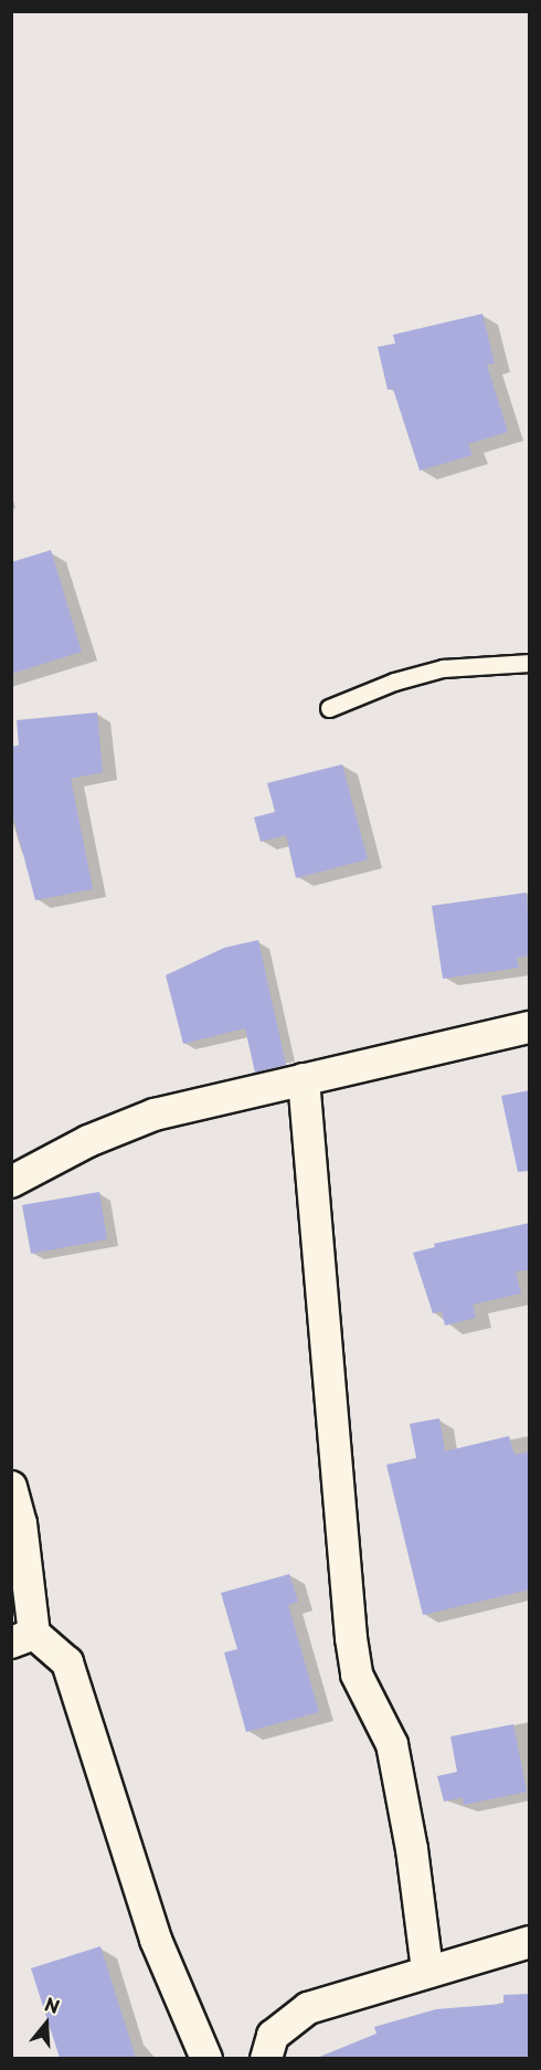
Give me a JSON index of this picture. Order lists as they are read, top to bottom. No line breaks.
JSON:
{"north":"top"}
